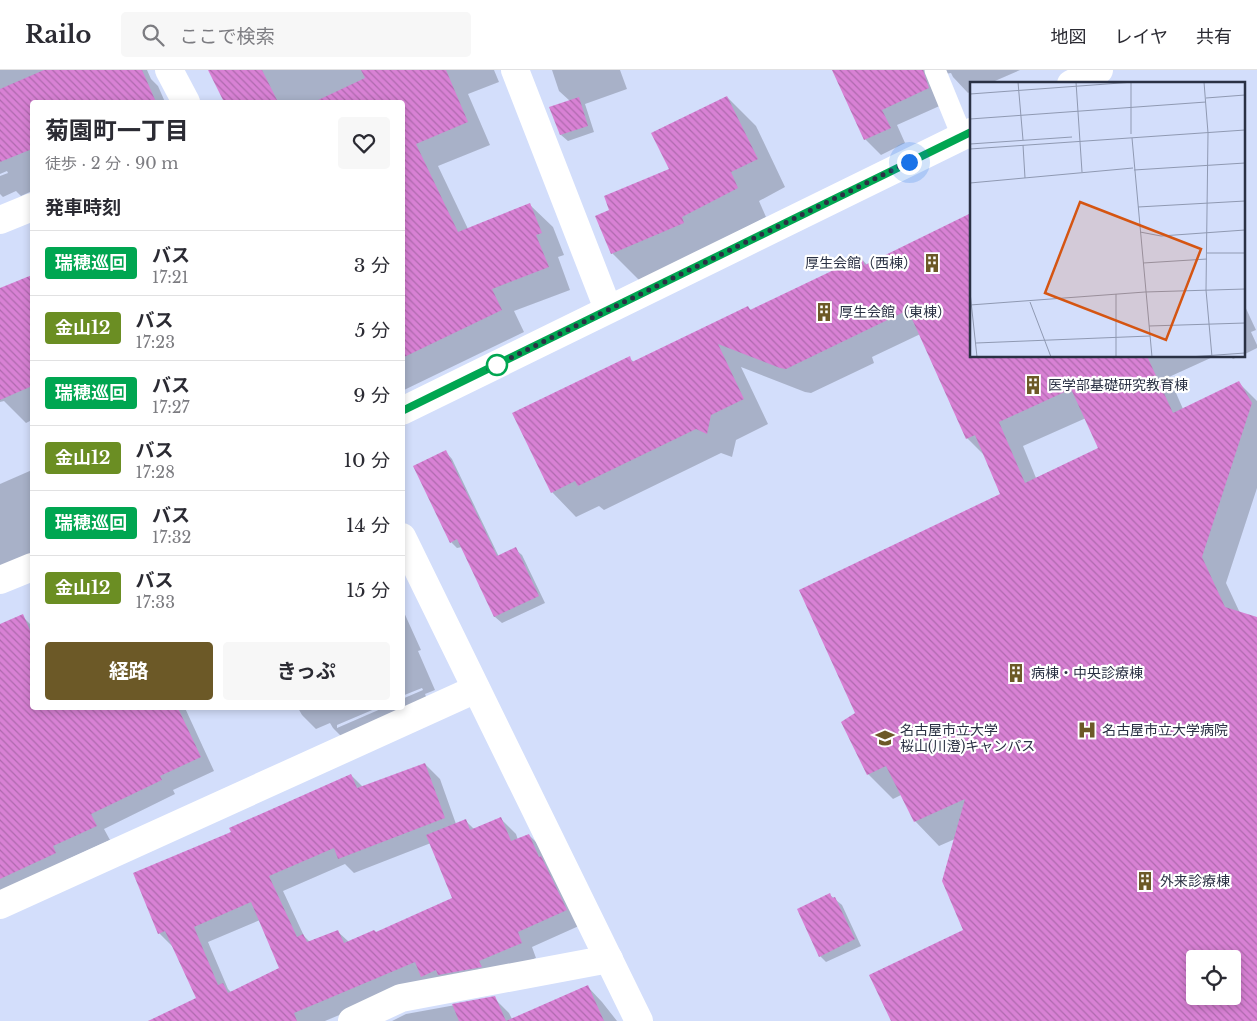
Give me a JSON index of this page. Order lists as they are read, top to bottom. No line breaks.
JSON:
{"places":{"building":["厚生会館（西棟）","厚生会館（東棟）","医学部基礎研究教育棟","病棟・中央診療棟","外来診療棟"],"hospital":["名古屋市立大学病院"],"school or university":["名古屋市立大学 桜山(川澄)キャンパス"]},"lines":["bus line 瑞穂巡回"],"page":{"header":"Railo","search":"ここで検索","nav":["地図","レイヤ","共有"],"heading":[["菊園町一丁目","徒歩 · 2 分 · 90 m"],"発車時刻"],"list":[{"mark":"瑞穂巡回","name":"バス","note":"17:21","value":"3 分"},{"mark":"金山12","name":"バス","note":"17:23","value":"5 分"},{"mark":"瑞穂巡回","name":"バス","note":"17:27","value":"9 分"},{"mark":"金山12","name":"バス","note":"17:28","value":"10 分"},{"mark":"瑞穂巡回","name":"バス","note":"17:32","value":"14 分"},{"mark":"金山12","name":"バス","note":"17:33","value":"15 分"}],"buttons":["経路","きっぷ"]}}
